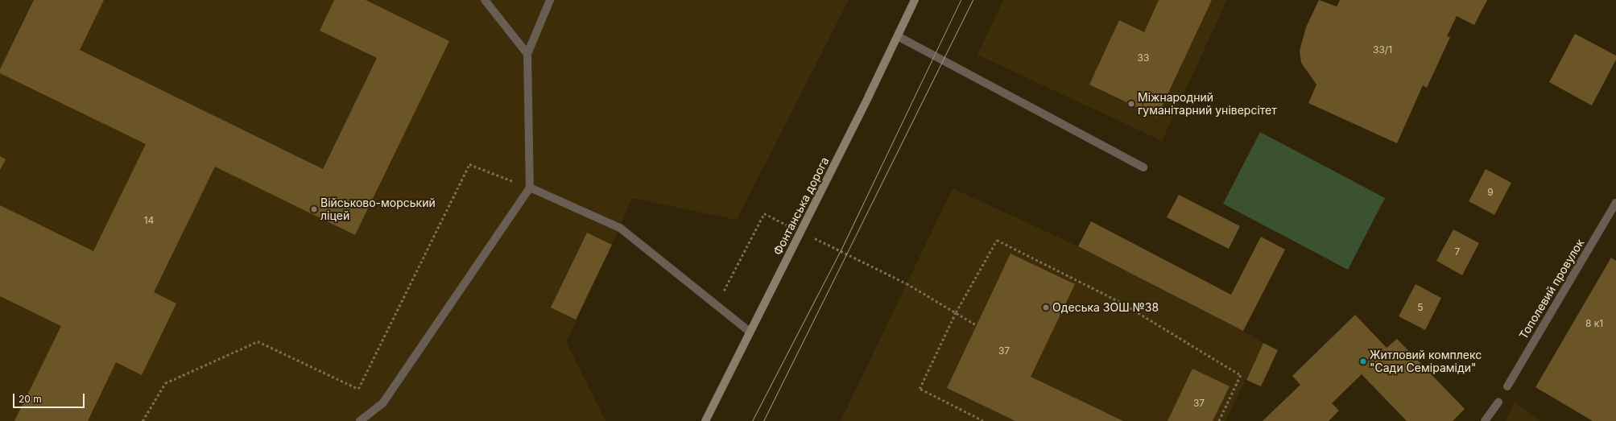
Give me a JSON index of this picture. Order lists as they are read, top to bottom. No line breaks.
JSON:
{"streets":{"main road":["Фонтанська дорога"],"street":["Тополевий провулок"]},"places":["Міжнародний гуманітарний універсітет","Військово-морський ліцей","Одеська ЗОШ №38","Житловий комплекс \"Сади Семіраміди\""],"house_numbers":["33/1","33","9","14","7","5","8 к1","37","37"],"scale_bar":"20 m"}
